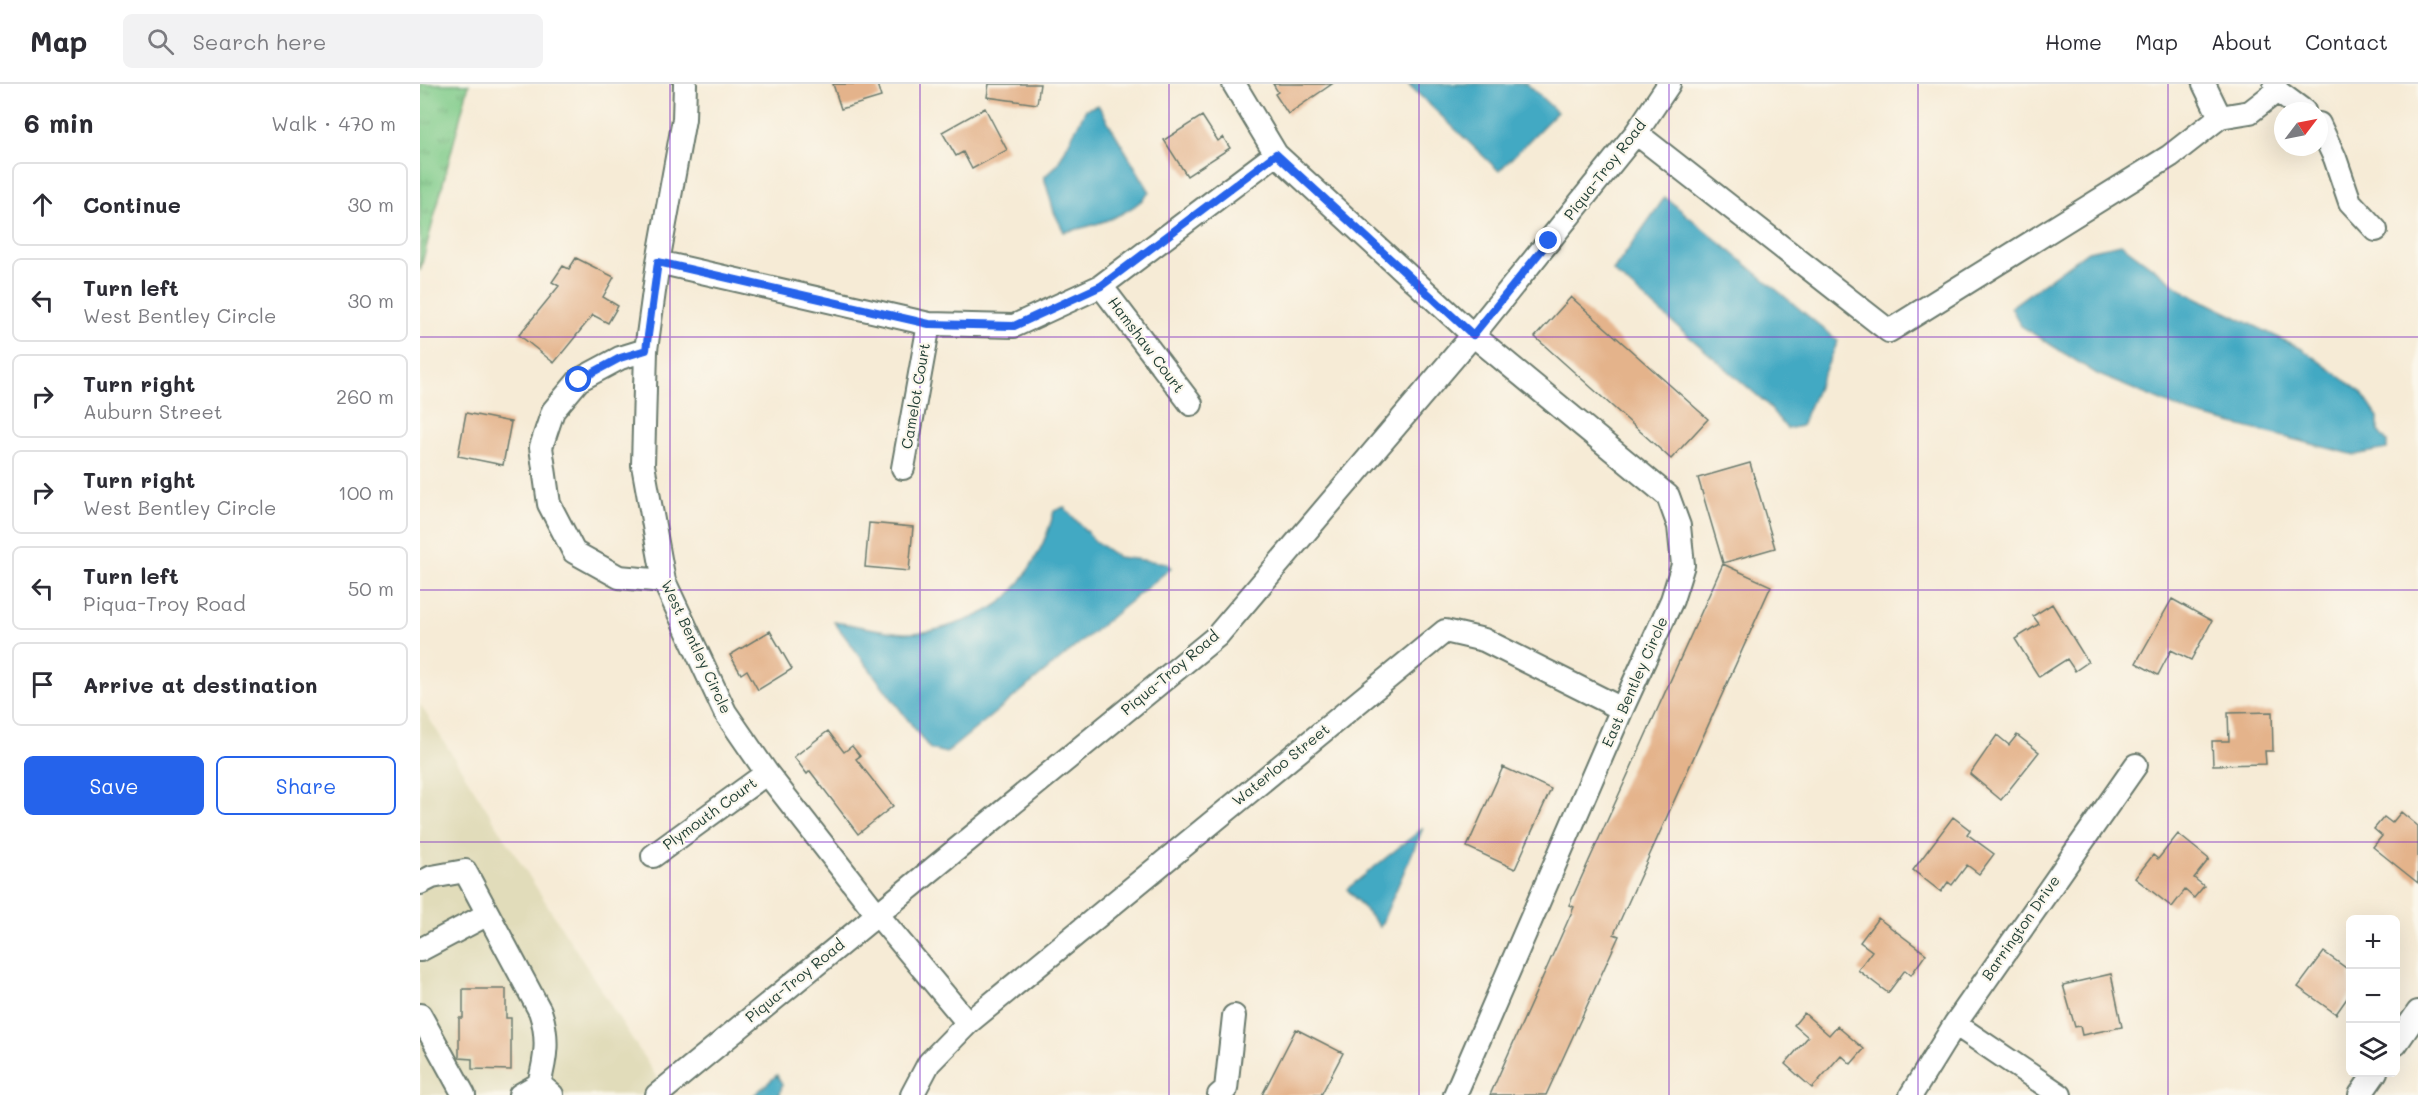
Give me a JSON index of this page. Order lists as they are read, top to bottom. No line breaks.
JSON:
{"streets":{"street":["Piqua-Troy Road","Hamshaw Court","Camelot Court","West Bentley Circle","East Bentley Circle","Waterloo Street","Plymouth Court","Barrington Drive"]},"crossings":[["Piqua-Troy Road","West Bentley Circle"],["Piqua-Troy Road","East Bentley Circle"],["West Bentley Circle","Plymouth Court"],["East Bentley Circle","Waterloo Street"]],"north":"top right","page":{"header":"Map","search":"Search here","nav":["Home","Map","About","Contact"],"heading":["6 min","Walk · 470 m"],"list":[["Continue","30 m"],["Turn left","West Bentley Circle","30 m"],["Turn right","Auburn Street","260 m"],["Turn right","West Bentley Circle","100 m"],["Turn left","Piqua-Troy Road","50 m"],"Arrive at destination"],"buttons":["Save","Share"],"map_buttons":["+","−"]}}
